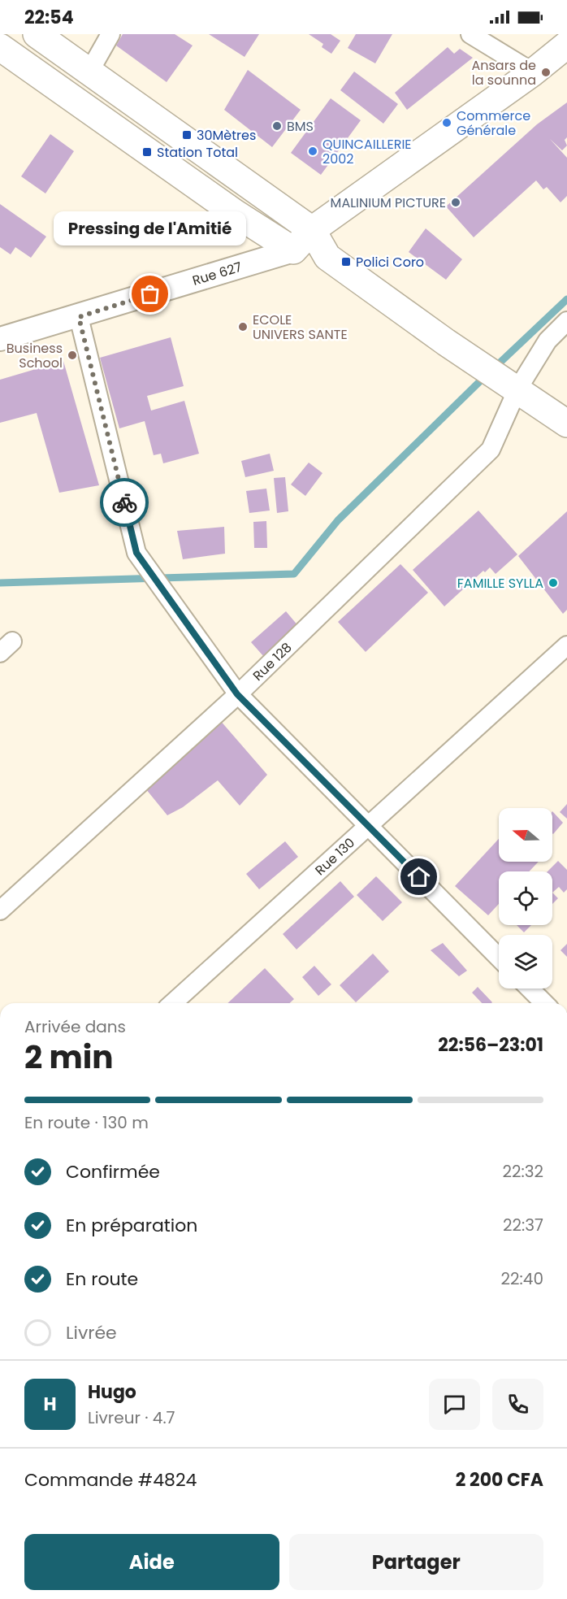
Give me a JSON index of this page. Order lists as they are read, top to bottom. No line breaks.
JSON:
{"streets":{"street":["Rue 627","Rue 128","Rue 130"]},"places":{"other":["Ansars de la sounna","Commerce Générale","BMS","QUINCAILLERIE 2002","MALINIUM PICTURE","Pressing de l'Amitié","ECOLE UNIVERS SANTE","Business School","FAMILLE SYLLA"],"transit":["30Mètres","Station Total","Polici Coro"]},"north":"left","page":{"status":"22:54","bubble":"Pressing de l'Amitié","heading":["2 min","Arrivée dans","22:56–23:01"],"panel":["Hugo","Livreur · 4.7","Commande #4824","2 200 CFA"],"bar":"En route · 130 m","list":[["Confirmée","22:32"],["En préparation","22:37"],["En route","22:40"],"Livrée"],"round":"H","buttons":["Aide","Partager"]}}
